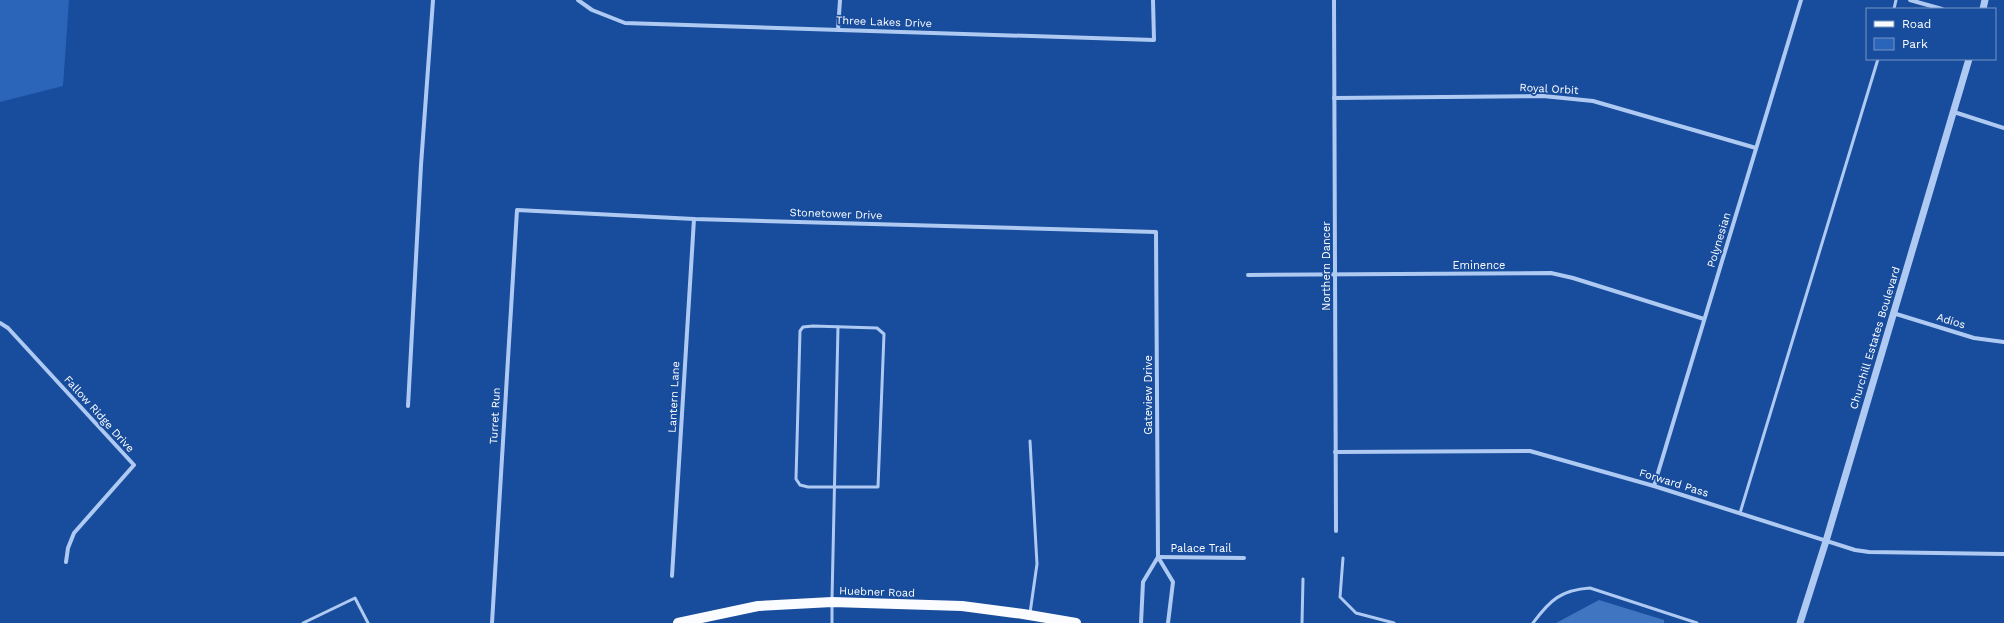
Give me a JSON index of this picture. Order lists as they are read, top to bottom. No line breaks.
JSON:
{"streets":{"main road":["Huebner Road"],"street":["Three Lakes Drive","Royal Orbit","Stonetower Drive","Polynesian","Eminence","Northern Dancer","Adios","Churchill Estates Boulevard","Gateview Drive","Lantern Lane","Fallow Ridge Drive","Turret Run","Forward Pass","Palace Trail"]},"crossings":[["Royal Orbit","Polynesian"],["Royal Orbit","Northern Dancer"],["Stonetower Drive","Gateview Drive"],["Stonetower Drive","Lantern Lane"],["Stonetower Drive","Turret Run"],["Polynesian","Eminence"],["Polynesian","Forward Pass"],["Eminence","Northern Dancer"],["Northern Dancer","Forward Pass"],["Adios","Churchill Estates Boulevard"],["Churchill Estates Boulevard","Forward Pass"],["Gateview Drive","Palace Trail"]],"legend":["Road","Park"]}
